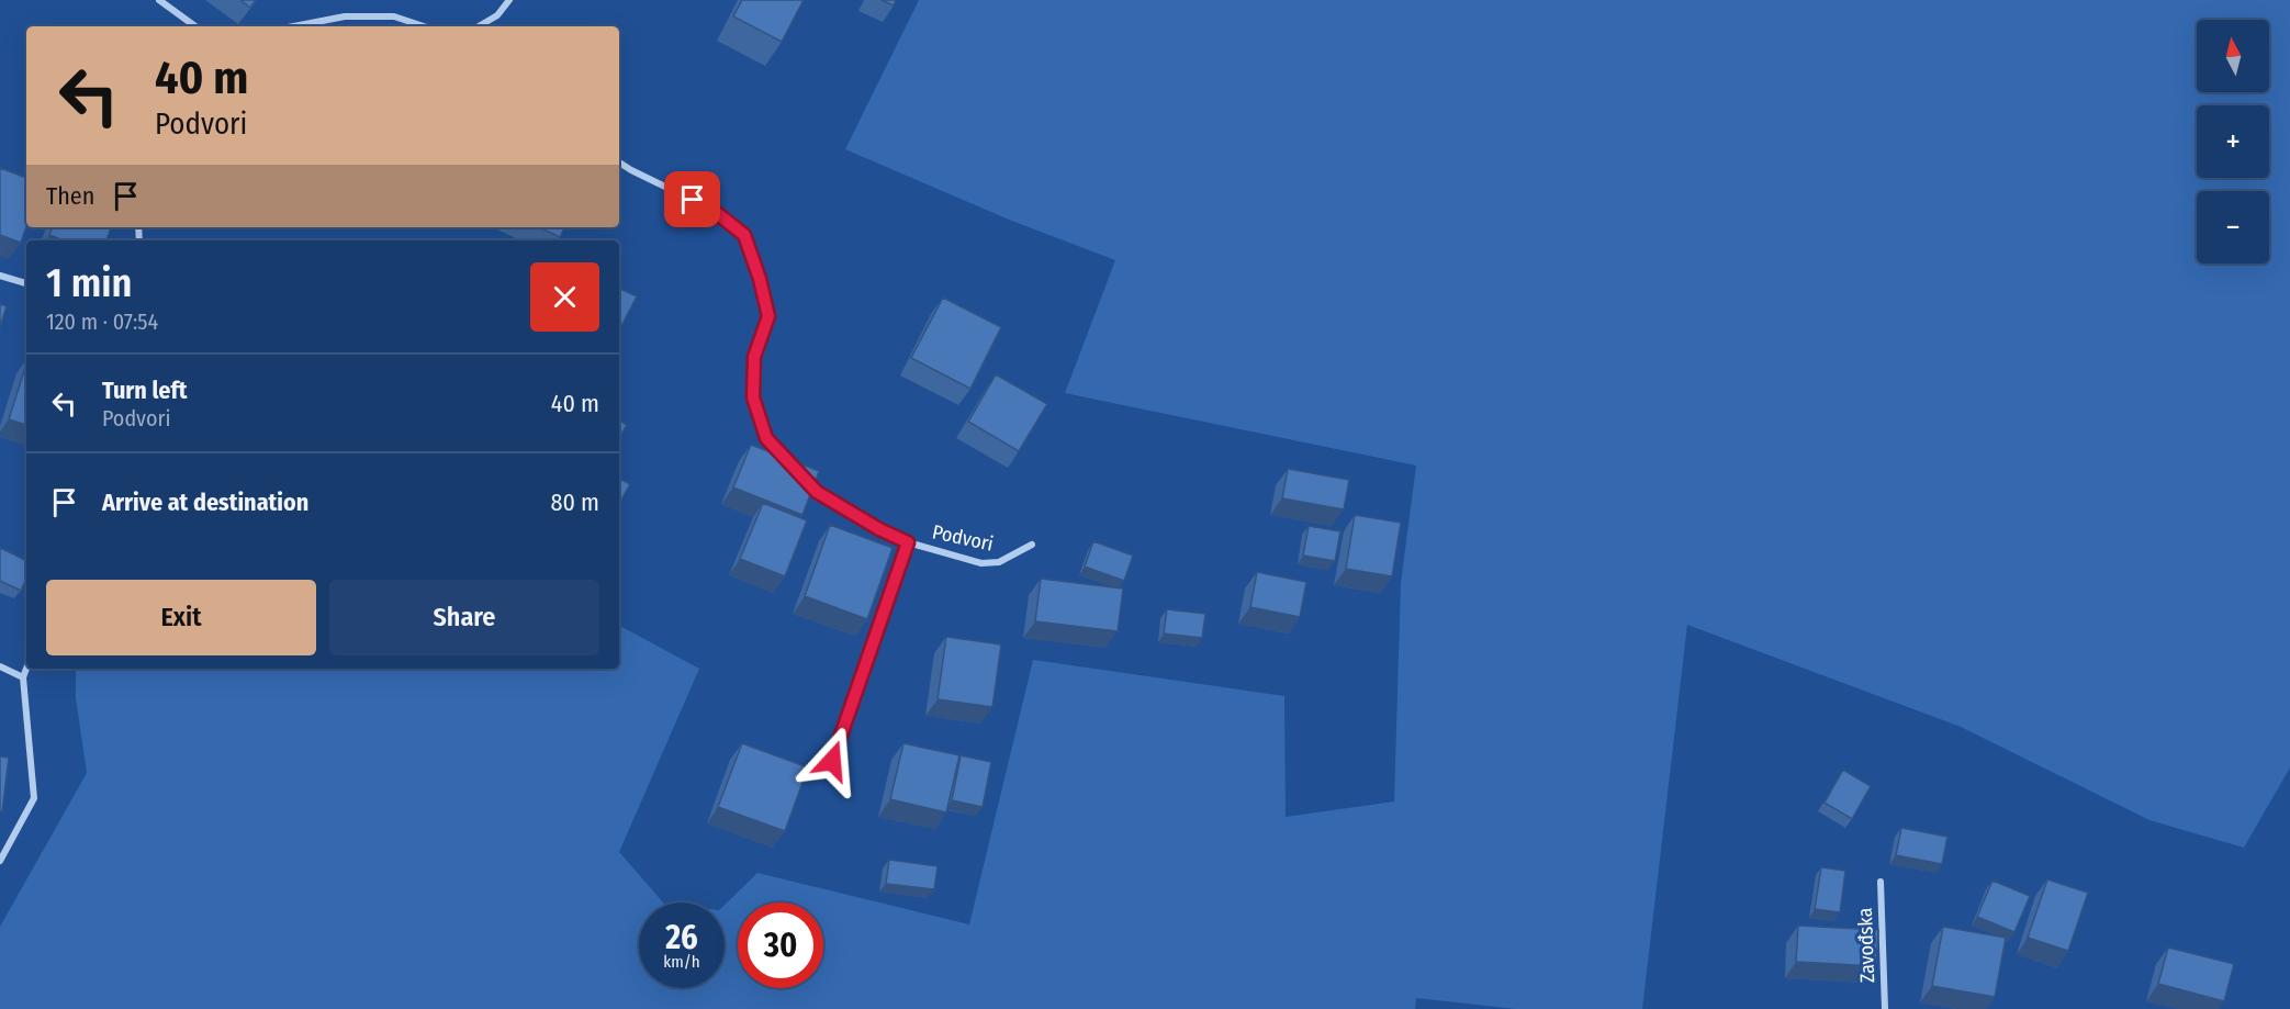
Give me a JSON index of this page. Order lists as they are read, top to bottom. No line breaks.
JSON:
{"streets":{"street":["Podvori","Zavođska"]},"north":"top","page":{"map_buttons":["+","−"],"turn":["40 m","Podvori"],"then":"Then","heading":["1 min","120 m · 07:54"],"list":[{"name":"Turn left","note":"Podvori","value":"40 m"},{"name":"Arrive at destination","value":"80 m"}],"buttons":["Exit","Share"],"speed":"26 km/h","limit":"30"}}
